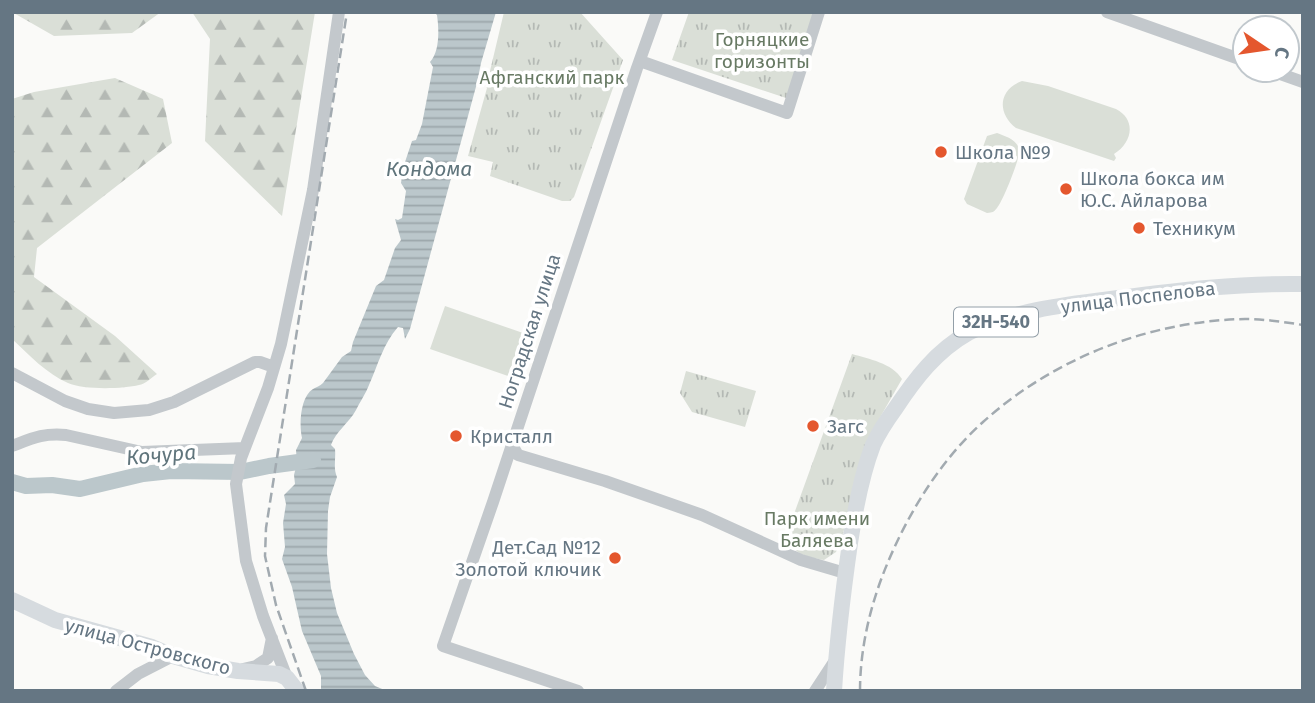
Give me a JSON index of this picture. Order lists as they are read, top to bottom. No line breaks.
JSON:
{"streets":{"main road":["улица Поспелова","32Н-540","улица Островского"],"street":["Ноградская улица"]},"crossings":[["улица Поспелова","32Н-540"]],"water":["Кондома","Кочура"],"parks":["Горняцкие горизонты","Афганский парк","Парк имени Баляева"],"places":["Школа №9","Школа бокса им Ю.С. Айларова","Техникум","Загс","Кристалл","Дет.Сад №12 Золотой ключик"],"north":"right"}
